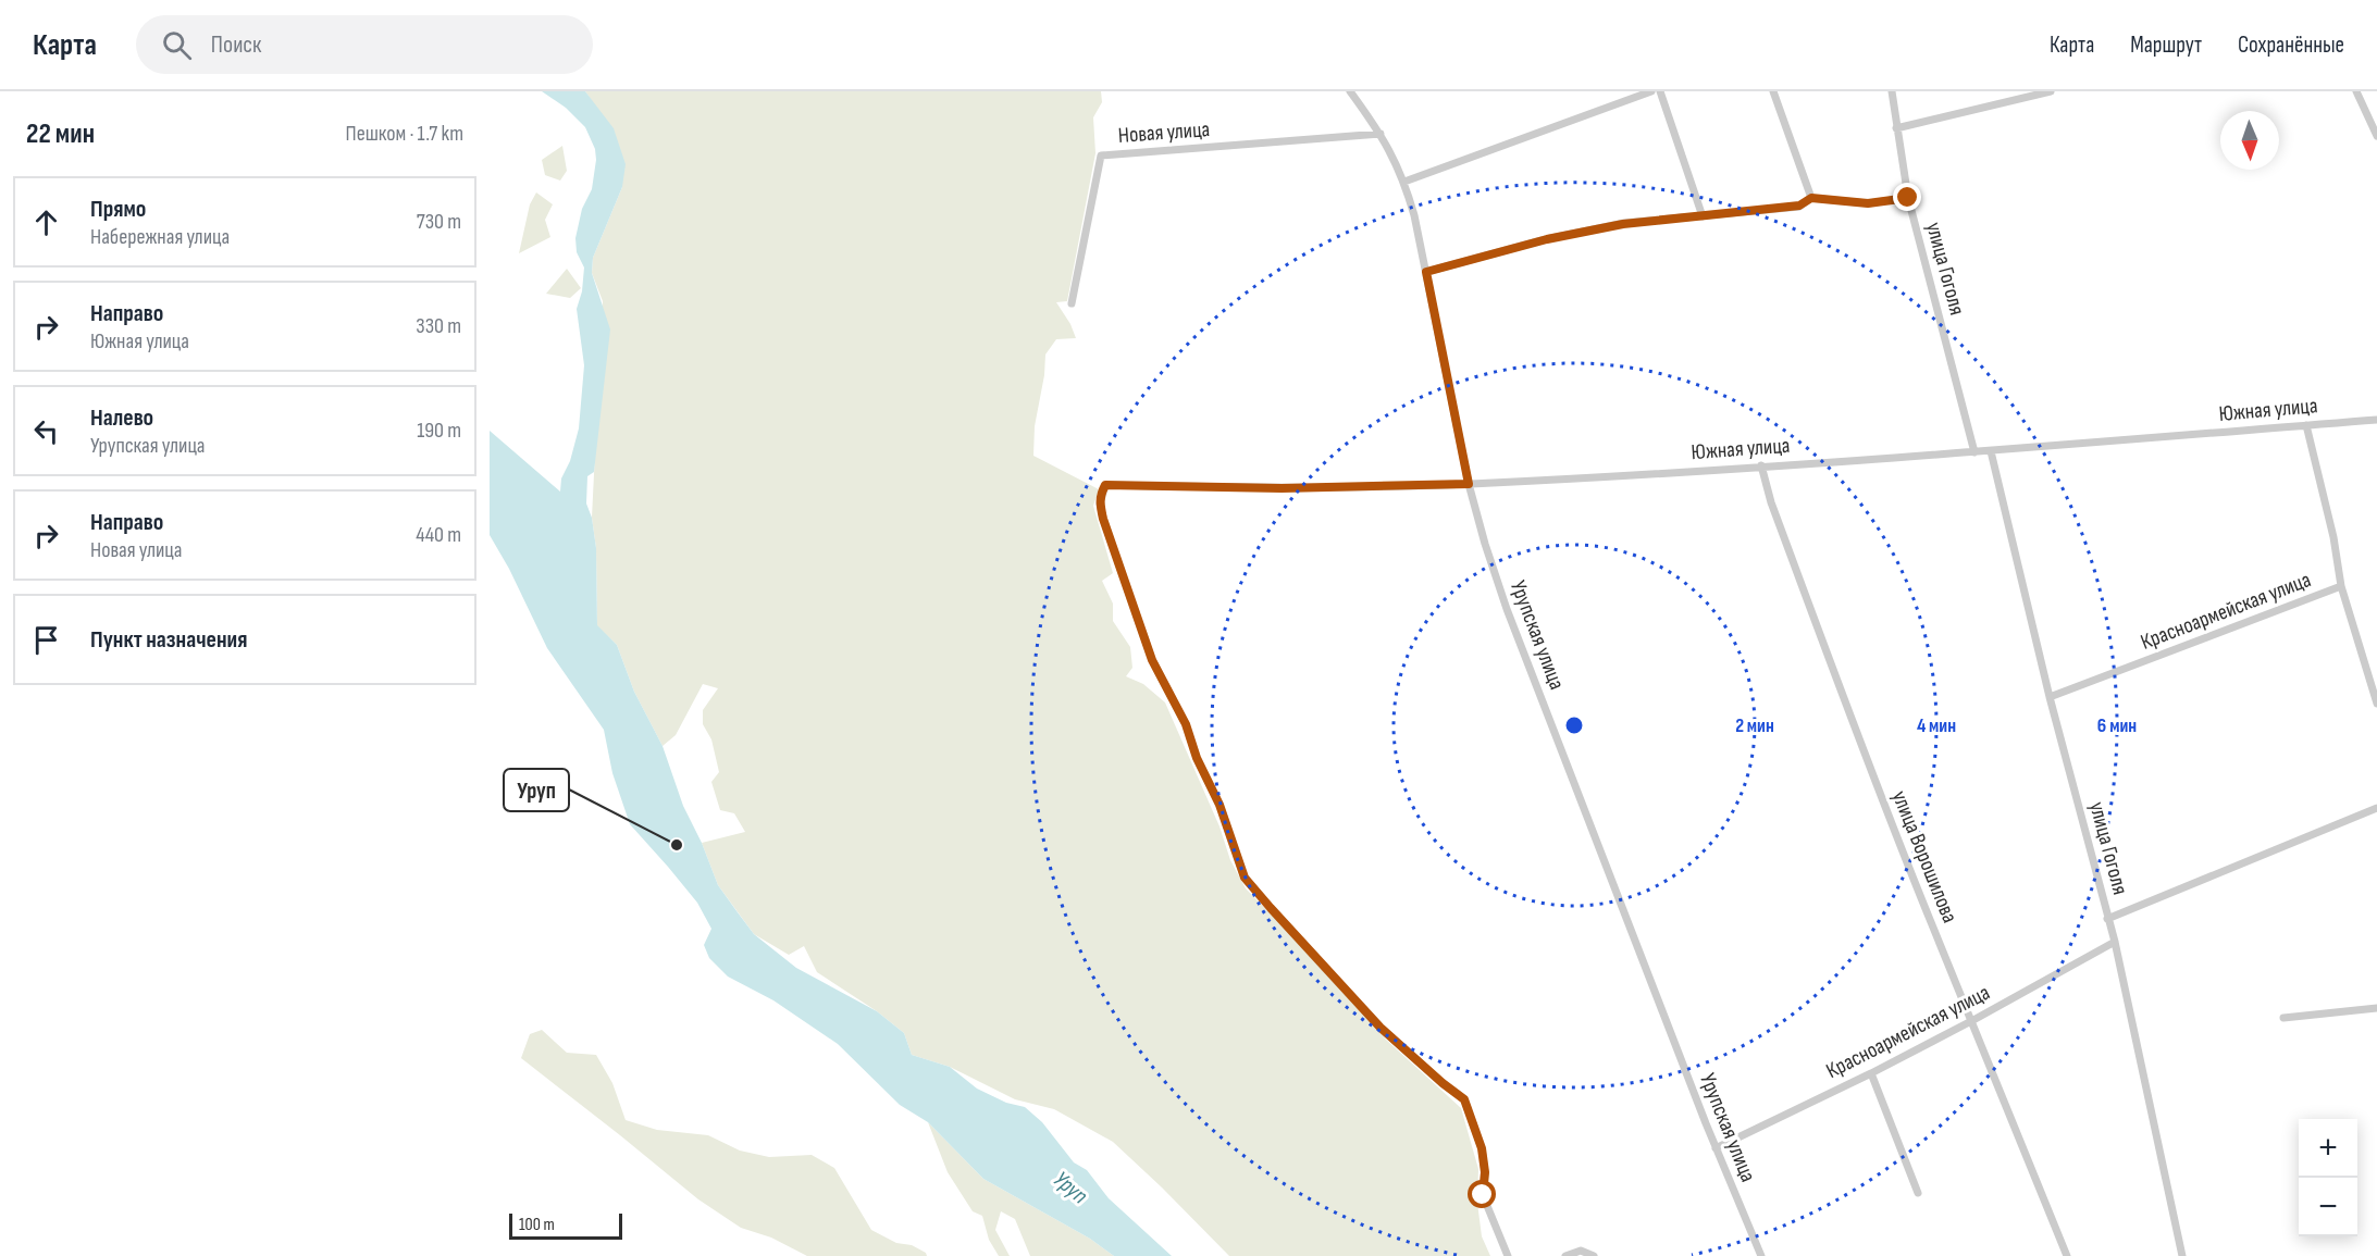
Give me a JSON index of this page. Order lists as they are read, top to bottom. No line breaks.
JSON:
{"streets":{"street":["Новая улица","улица Гоголя","Южная улица","Красноармейская улица","Урупская улица","улица Ворошилова"]},"crossings":[["Новая улица","Урупская улица"],["улица Гоголя","Южная улица"],["улица Гоголя","Красноармейская улица"],["Южная улица","Красноармейская улица"],["Южная улица","Урупская улица"],["Южная улица","улица Ворошилова"],["Красноармейская улица","Урупская улица"],["Красноармейская улица","улица Ворошилова"]],"water":["Уруп"],"places":["Уруп"],"scale_bar":"100 m","north":"bottom","page":{"header":"Карта","search":"Поиск","nav":["Карта","Маршрут","Сохранённые"],"heading":["22 мин","Пешком · 1.7 km"],"list":[["Прямо","Набережная улица","730 m"],["Направо","Южная улица","330 m"],["Налево","Урупская улица","190 m"],["Направо","Новая улица","440 m"],"Пункт назначения"],"map_buttons":["+","−"],"scale":"100 m"},"rings":["2 мин","4 мин","6 мин"]}
